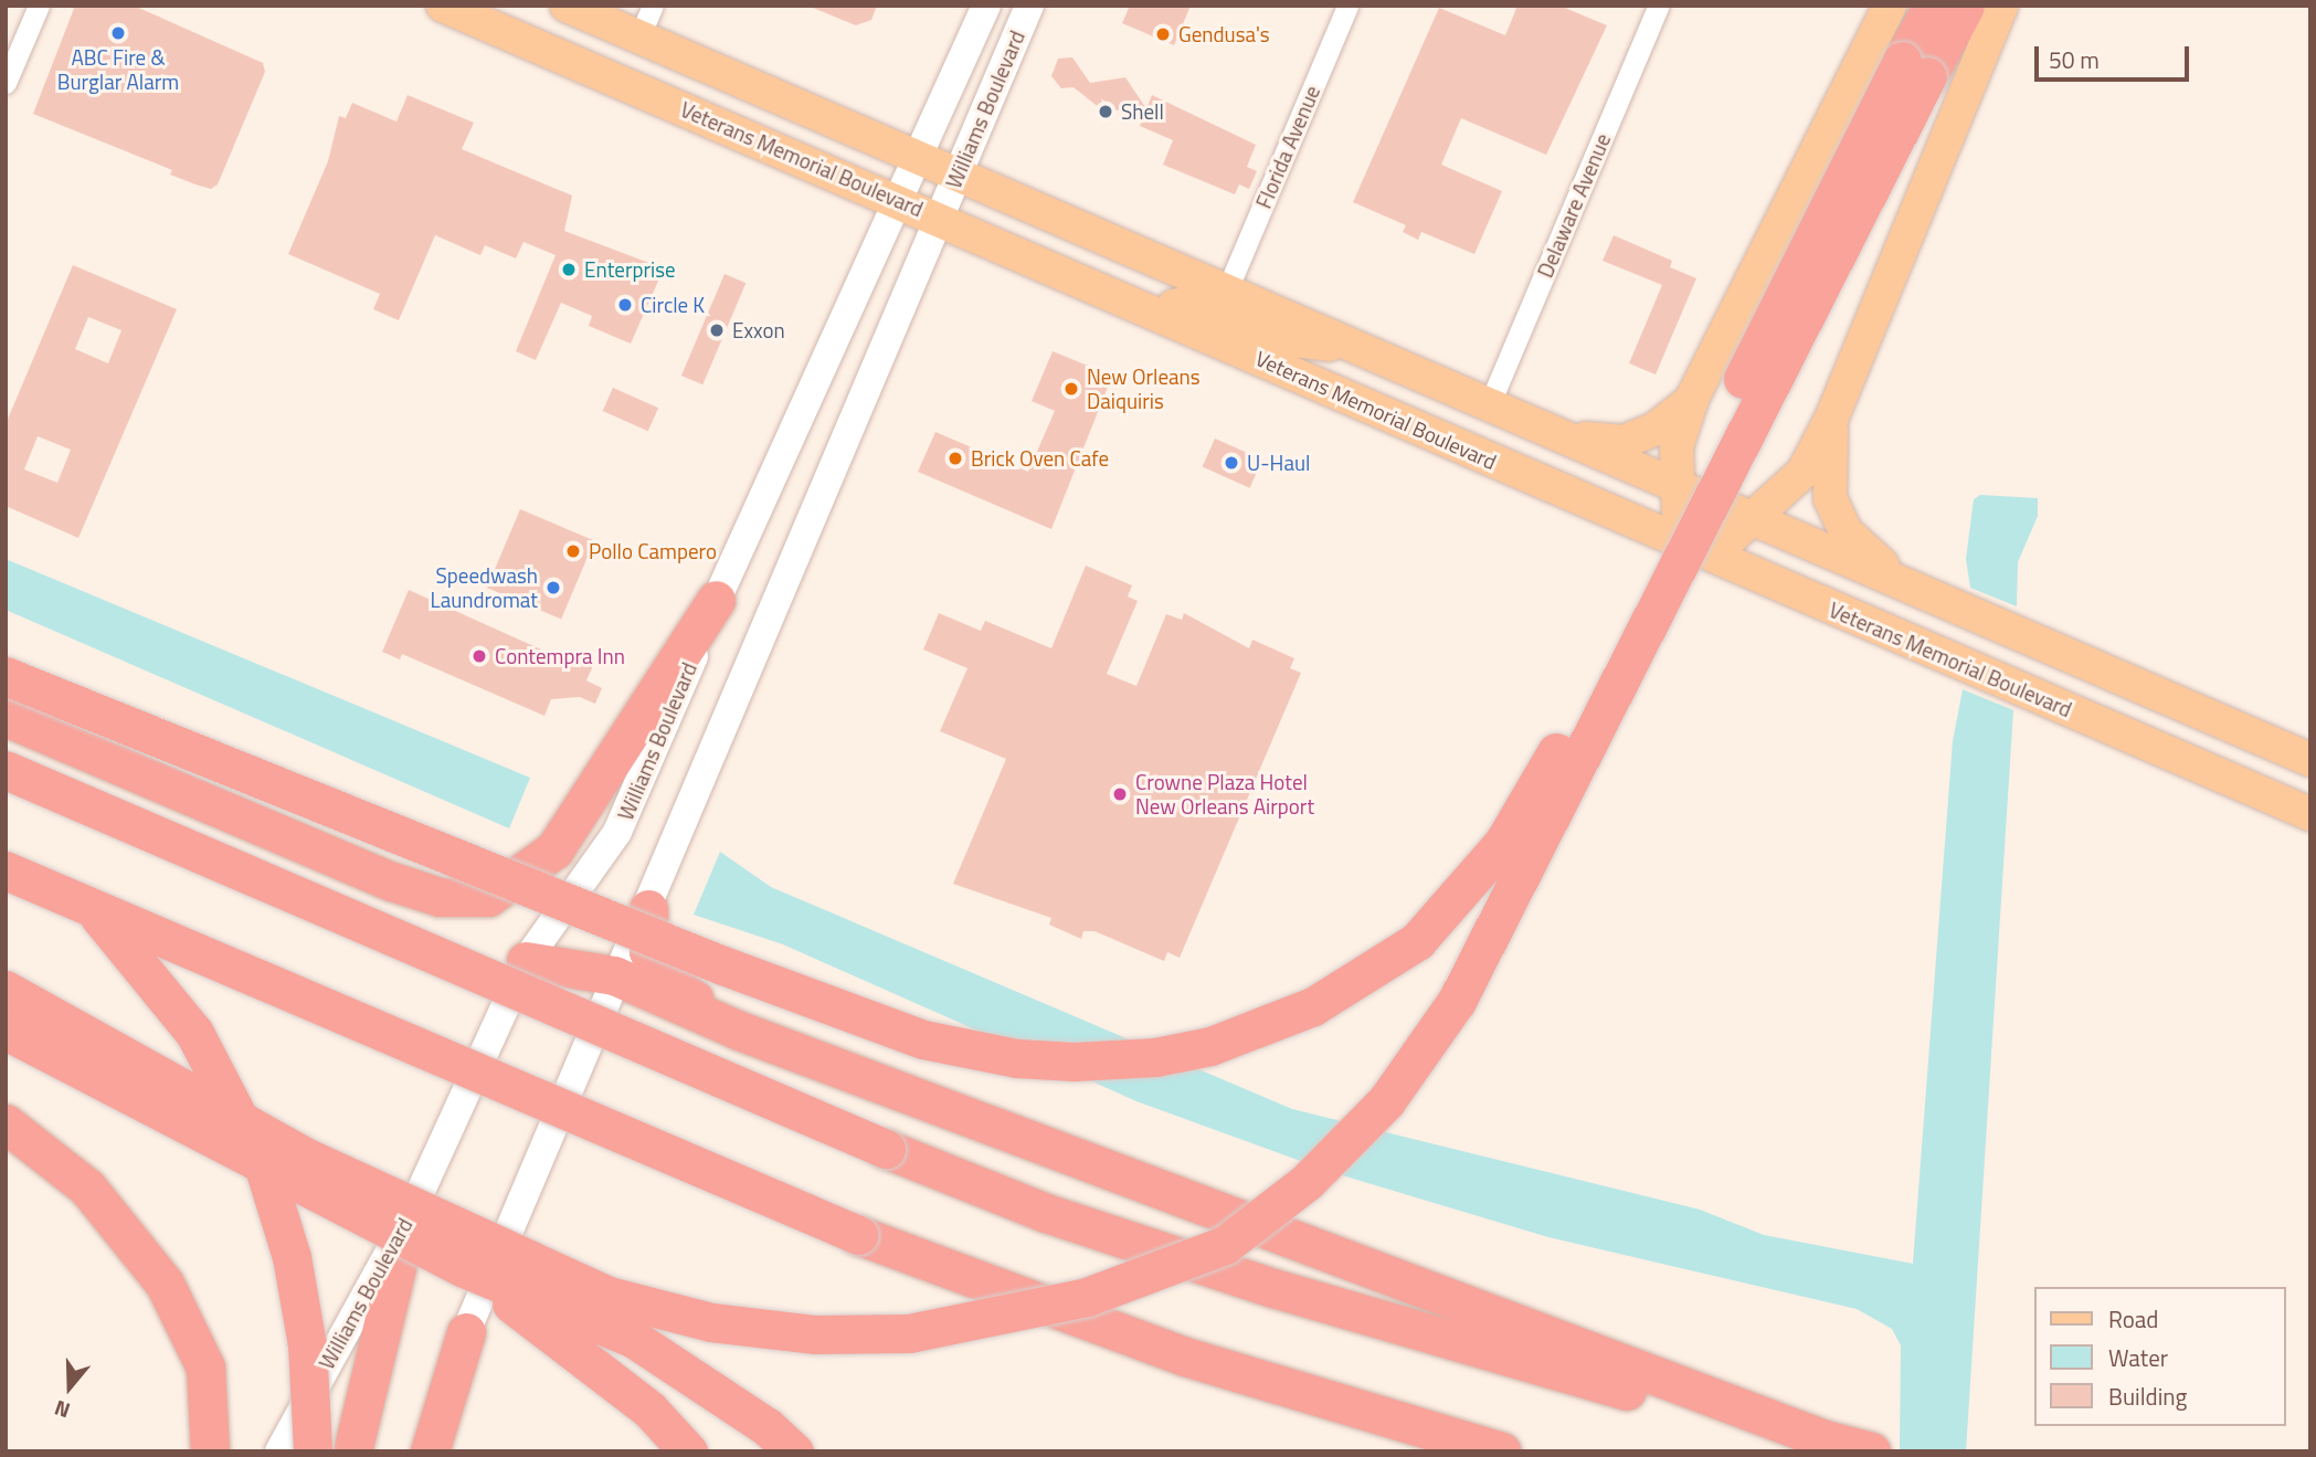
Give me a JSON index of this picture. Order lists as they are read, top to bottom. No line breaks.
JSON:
{"streets":{"main road":["Williams Boulevard","Veterans Memorial Boulevard"],"street":["Florida Avenue","Delaware Avenue"]},"crossings":[["Williams Boulevard","Veterans Memorial Boulevard"]],"places":["ABC Fire & Burglar Alarm","Gendusa's","Shell","Enterprise","Circle K","Exxon","New Orleans Daiquiris","Brick Oven Cafe","U-Haul","Pollo Campero","Speedwash Laundromat","Contempra Inn","Crowne Plaza Hotel New Orleans Airport"],"legend":["Road","Water","Building"],"scale_bar":"50 m","north":"bottom"}
